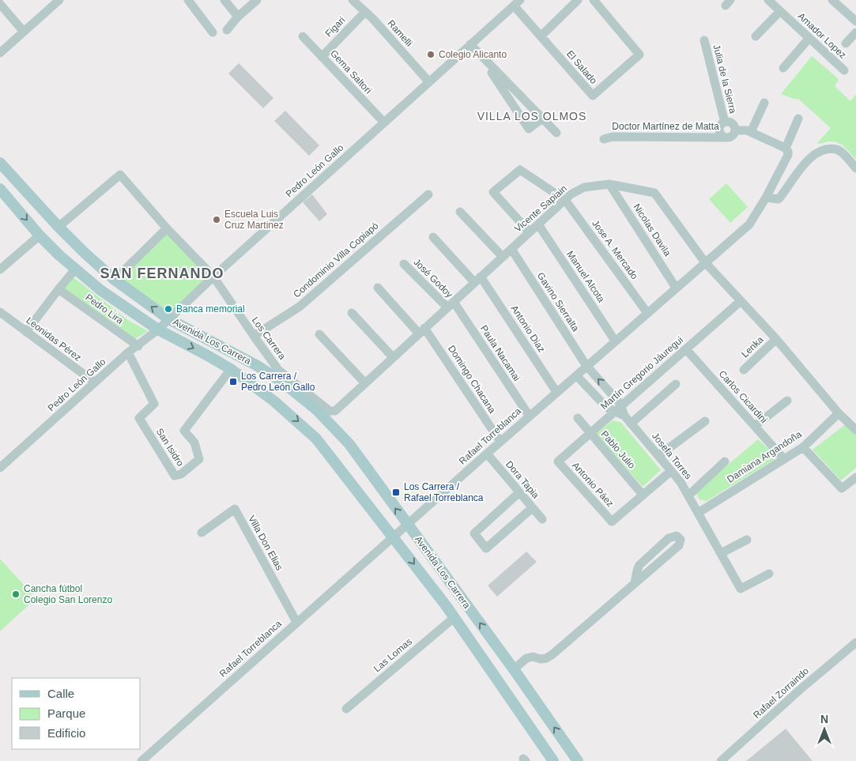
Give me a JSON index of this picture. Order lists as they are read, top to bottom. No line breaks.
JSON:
{"streets":{"main road":["Avenida Los Carrera"],"street":["Figari","Ramelli","Amador Lopez","El Salado","Gema Saltori","Julia de la Sierra","Doctor Martínez de Matta","Pedro León Gallo","Vicente Sapiain","Nicolas Davila","Jose A. Mercado","Condominio Villa Copiapó","Manuel Alcota","José Godoy","Gavino Sierralta","Pedro Lira","Antonio Diaz","Los Carrera","Leonidas Pérez","Lenka","Paula Nacamai","Martín Gregorio Jáuregui","Domingo Chacana","Carlos Cicardini","Rafael Torreblanca","San Isidro","Pablo Julio","Josefa Torres","Damiana Argandoña","Dora Tapia","Antonio Páez","Villa Don Elias","Las Lomas","Rafael Zorraindo"]},"crossings":[["Figari","Ramelli"],["Figari","Gema Saltori"],["Ramelli","Pedro León Gallo"],["El Salado","Pedro León Gallo"],["Gema Saltori","Pedro León Gallo"],["Julia de la Sierra","Doctor Martínez de Matta"],["Pedro León Gallo","Pedro Lira"],["Pedro León Gallo","Los Carrera"],["Pedro León Gallo","Leonidas Pérez"],["Pedro León Gallo","Avenida Los Carrera"],["Pedro León Gallo","San Isidro"],["Vicente Sapiain","Nicolas Davila"],["Vicente Sapiain","Jose A. Mercado"],["Vicente Sapiain","Manuel Alcota"],["Vicente Sapiain","José Godoy"],["Vicente Sapiain","Gavino Sierralta"],["Vicente Sapiain","Antonio Diaz"],["Vicente Sapiain","Los Carrera"],["Vicente Sapiain","Lenka"],["Vicente Sapiain","Paula Nacamai"],["Vicente Sapiain","Martín Gregorio Jáuregui"],["Vicente Sapiain","Domingo Chacana"],["Vicente Sapiain","Rafael Torreblanca"],["Vicente Sapiain","Damiana Argandoña"],["Nicolas Davila","Rafael Torreblanca"],["Jose A. Mercado","Rafael Torreblanca"],["Condominio Villa Copiapó","Los Carrera"],["Manuel Alcota","Rafael Torreblanca"],["José Godoy","Paula Nacamai"],["Gavino Sierralta","Rafael Torreblanca"],["Antonio Diaz","Rafael Torreblanca"],["Los Carrera","Avenida Los Carrera"],["Avenida Los Carrera","Rafael Torreblanca"],["Avenida Los Carrera","San Isidro"],["Avenida Los Carrera","Las Lomas"],["Paula Nacamai","Rafael Torreblanca"],["Martín Gregorio Jáuregui","Carlos Cicardini"],["Martín Gregorio Jáuregui","Pablo Julio"],["Martín Gregorio Jáuregui","Josefa Torres"],["Martín Gregorio Jáuregui","Antonio Páez"],["Domingo Chacana","Rafael Torreblanca"],["Carlos Cicardini","Damiana Argandoña"],["Rafael Torreblanca","Josefa Torres"],["Rafael Torreblanca","Dora Tapia"],["Rafael Torreblanca","Villa Don Elias"],["Pablo Julio","Antonio Páez"],["Josefa Torres","Damiana Argandoña"]],"districts":["VILLA LOS OLMOS","SAN FERNANDO"],"places":{"other":["Colegio Alicanto","Escuela Luis Cruz Martinez","Banca memorial","Cancha fútbol Colegio San Lorenzo"],"transit":["Los Carrera / Pedro León Gallo","Los Carrera / Rafael Torreblanca"]},"legend":["Calle","Parque","Edificio"],"north":"top"}
